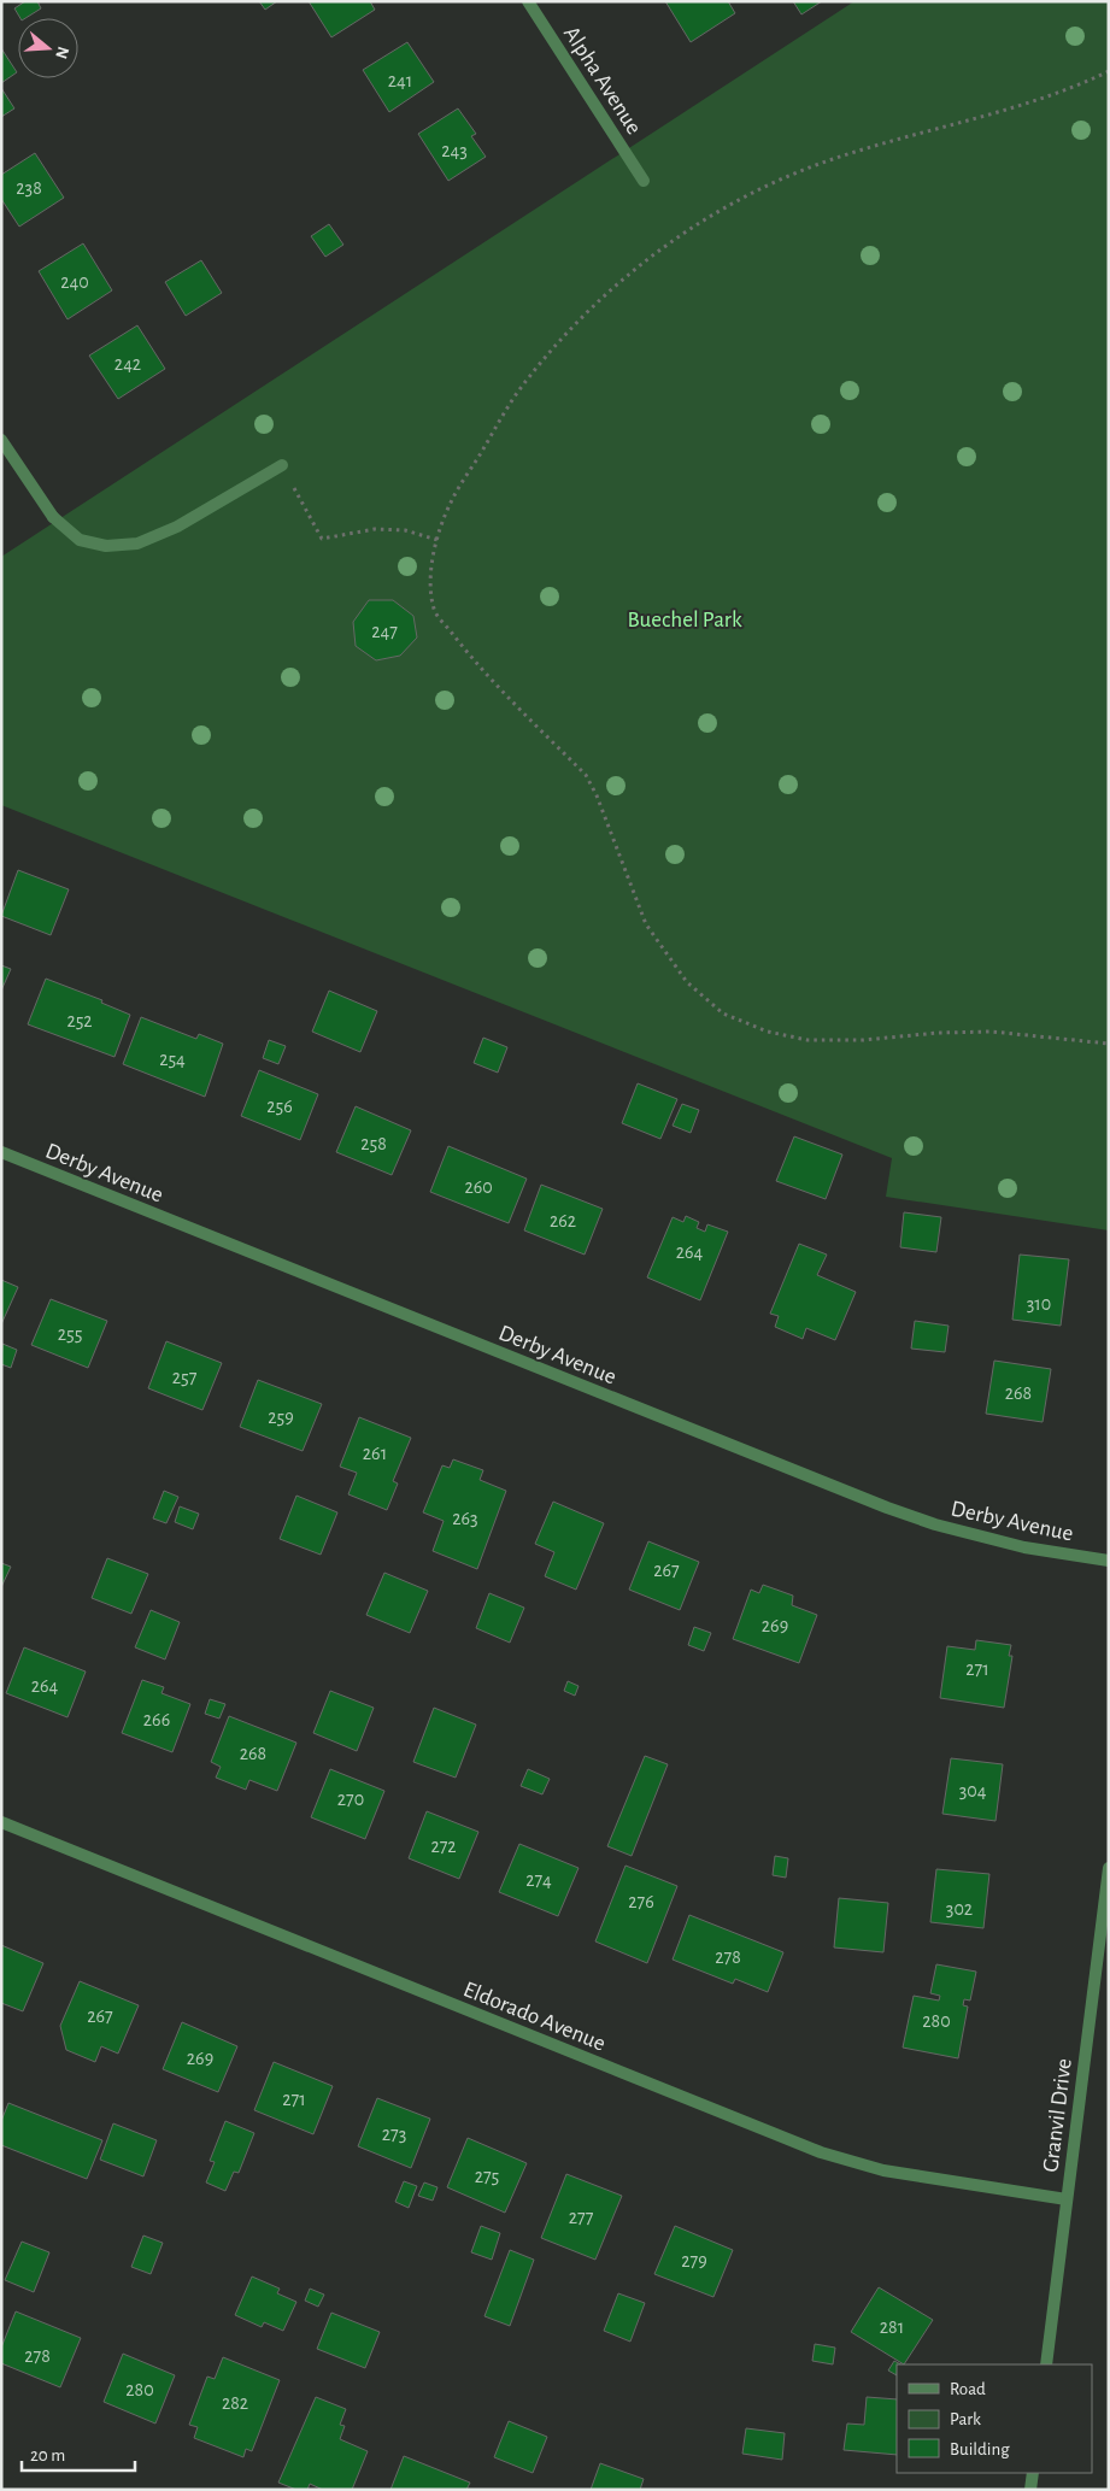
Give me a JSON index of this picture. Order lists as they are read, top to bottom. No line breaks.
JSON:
{"streets":{"street":["Alpha Avenue","Derby Avenue","Eldorado Avenue","Granvil Drive"]},"crossings":[["Eldorado Avenue","Granvil Drive"]],"parks":["Buechel Park"],"house_numbers":["241","243","238","240","242","247","252","254","256","258","260","262","264","310","255","257","268","259","261","263","267","269","271","264","266","268","304","270","272","274","276","302","278","267","280","269","271","273","275","277","279","281","278","280","282"],"legend":["Road","Park","Building"],"scale_bar":"20 m","north":"right"}
